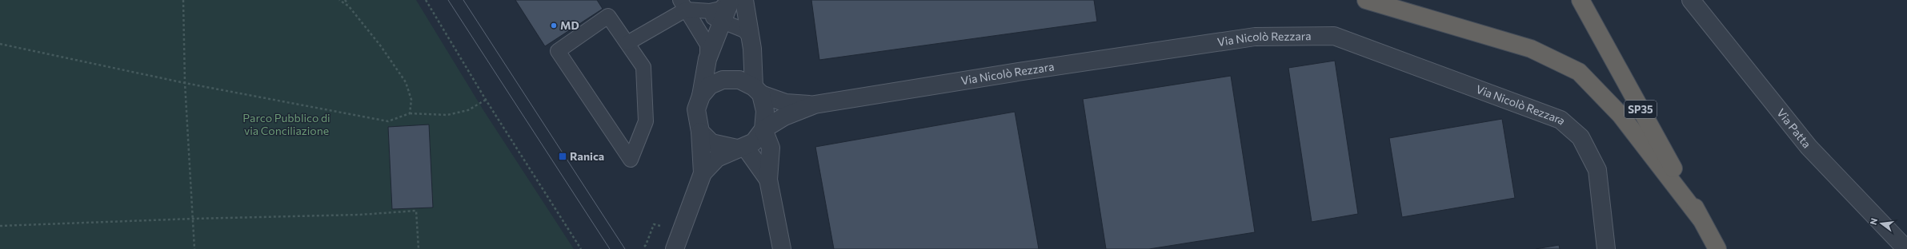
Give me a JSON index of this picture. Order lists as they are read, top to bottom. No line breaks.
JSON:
{"streets":{"highway":["SP35"],"street":["Via Nicolò Rezzara","Via Patta"]},"parks":["Parco Pubblico di via Conciliazione"],"places":{"other":["MD"],"transit":["Ranica"]},"north":"left"}
